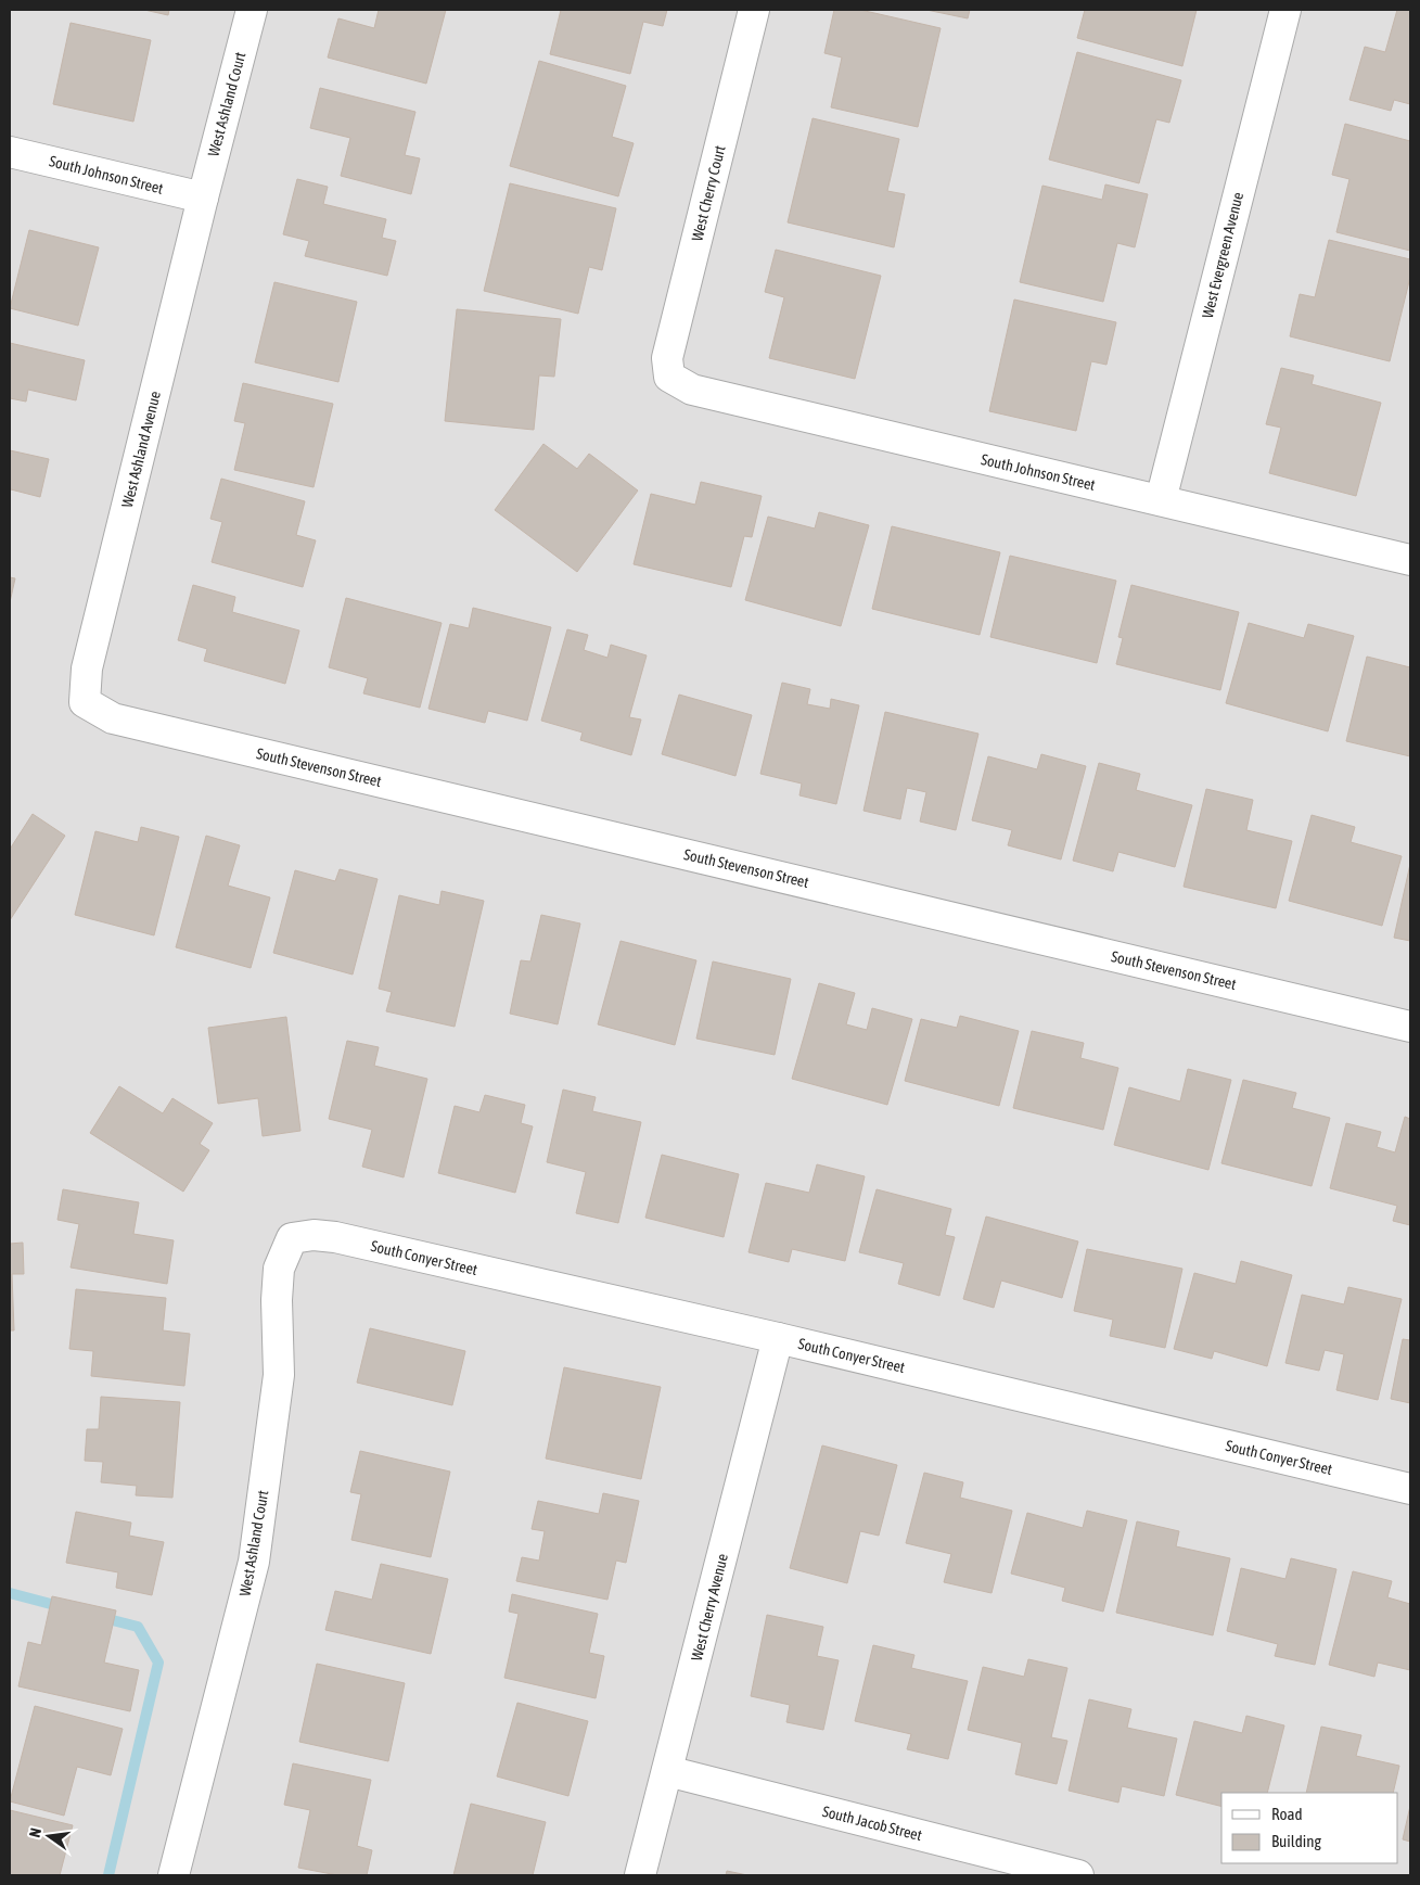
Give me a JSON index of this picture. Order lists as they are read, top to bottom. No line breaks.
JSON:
{"streets":{"street":["West Ashland Court","South Johnson Street","West Cherry Court","West Evergreen Avenue","West Ashland Avenue","South Stevenson Street","South Conyer Street","West Cherry Avenue","South Jacob Street"]},"crossings":[["West Ashland Court","South Johnson Street"],["West Ashland Court","West Ashland Avenue"],["West Ashland Court","South Conyer Street"],["South Johnson Street","West Cherry Court"],["South Johnson Street","West Evergreen Avenue"],["South Johnson Street","West Ashland Avenue"],["West Ashland Avenue","South Stevenson Street"],["South Conyer Street","West Cherry Avenue"],["West Cherry Avenue","South Jacob Street"]],"legend":["Road","Building"],"north":"left"}
